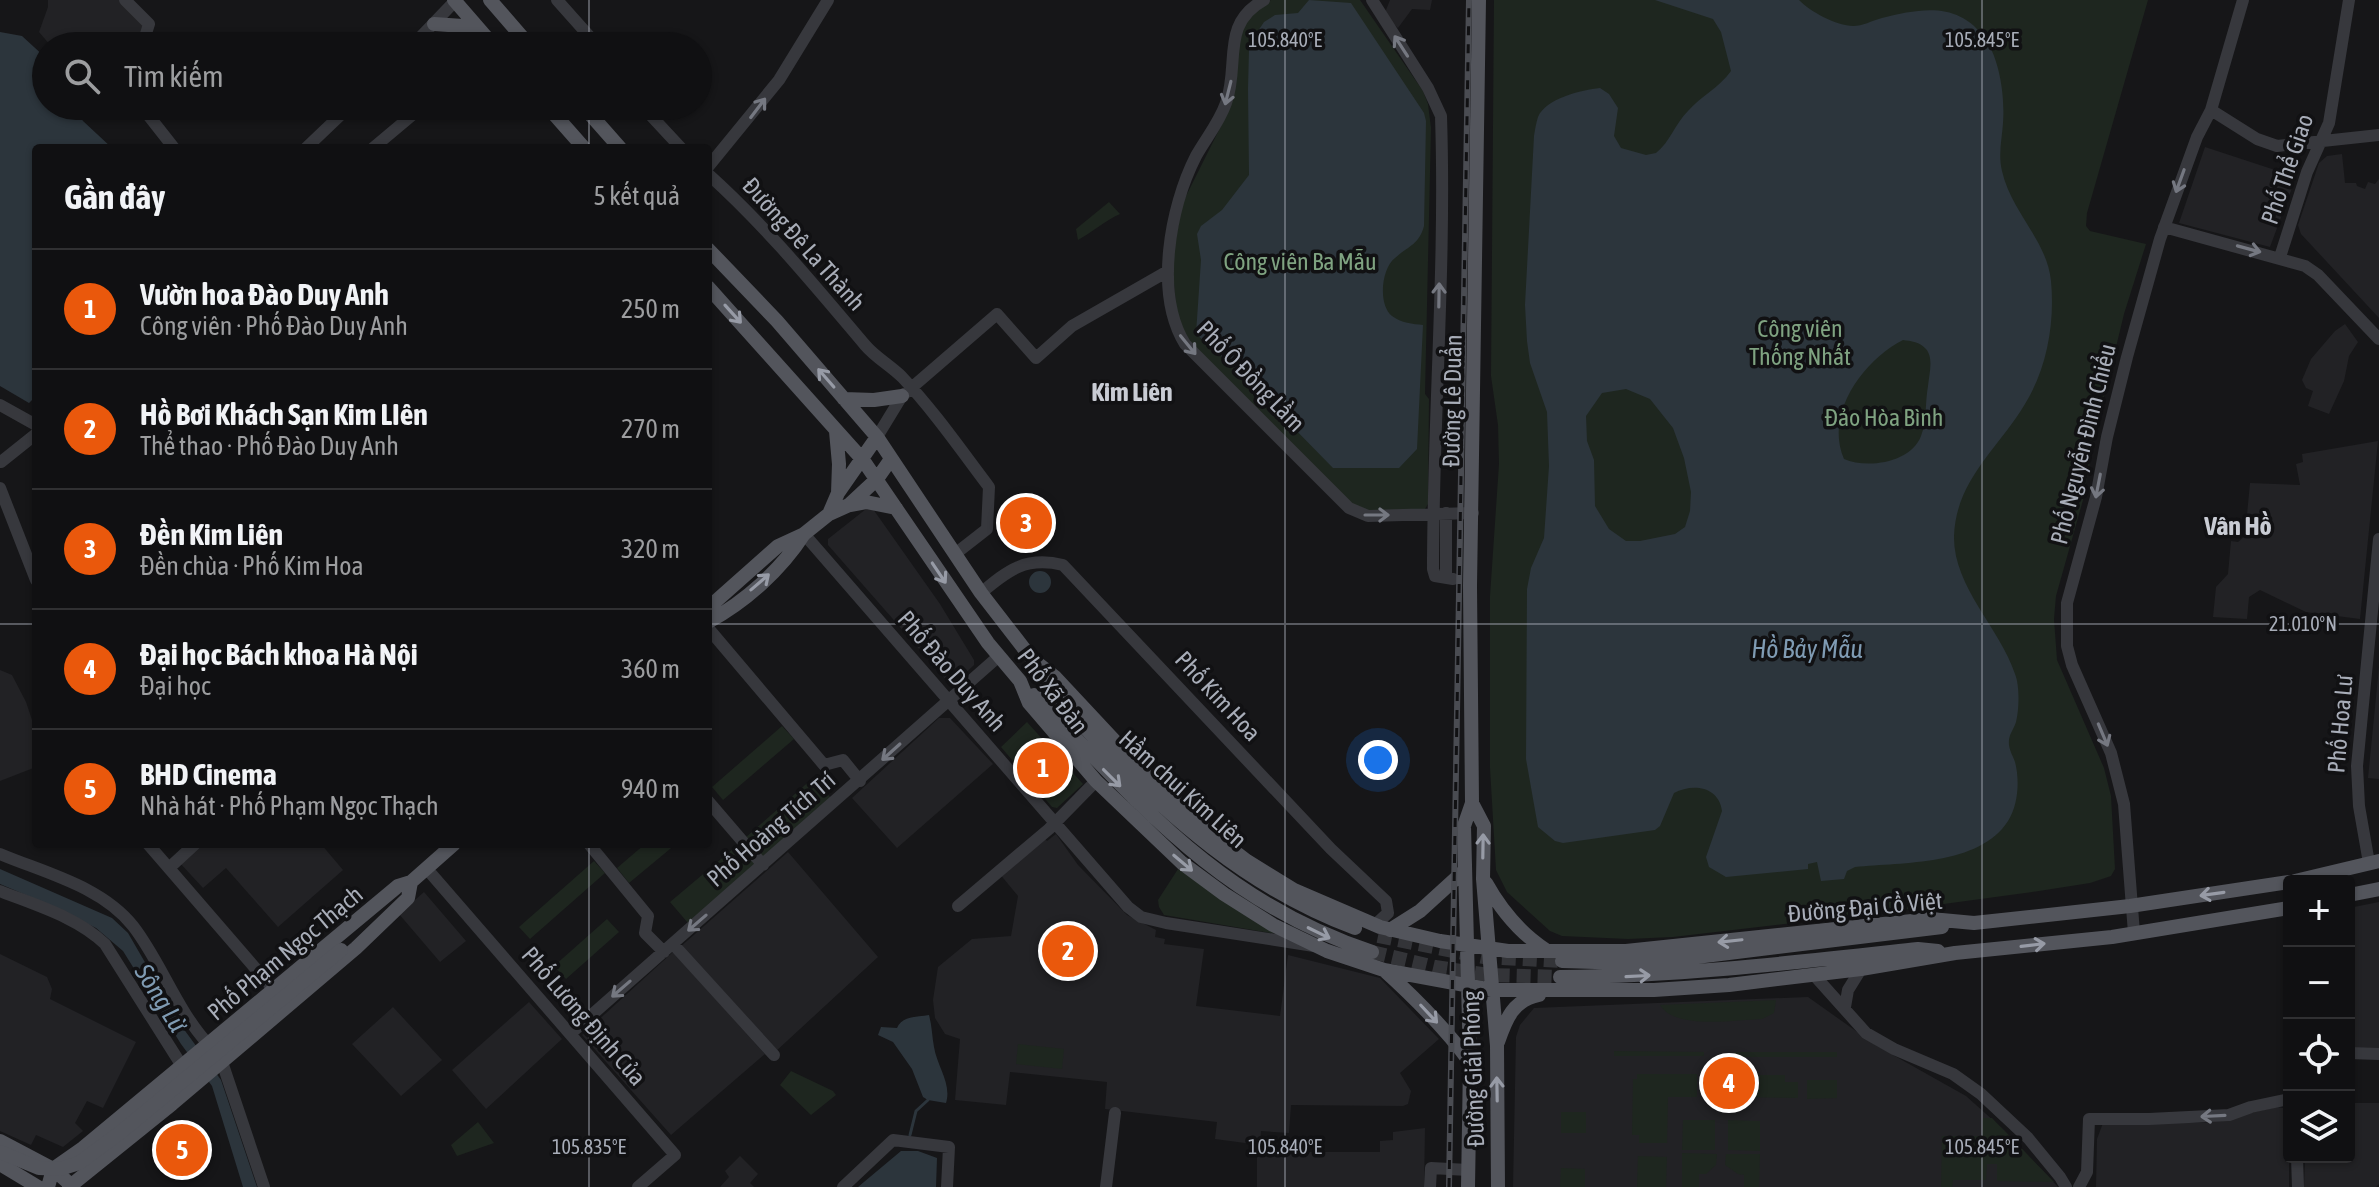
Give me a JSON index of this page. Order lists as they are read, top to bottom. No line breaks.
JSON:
{"streets":{"main road":["Đường Lê Duẩn","Phố Xã Đàn","Hầm chui Kim Liên","Đường Đại Cồ Việt","Phố Phạm Ngọc Thạch","Đường Giải Phóng"],"street":["Phố Thể Giao","Đường Đê La Thành","Phố Ô Đồng Lầm","Phố Nguyễn Đình Chiểu","Phố Đào Duy Anh","Phố Kim Hoa","Phố Hoa Lư","Phố Hoàng Tích Trí","Phố Lương Định Của"]},"crossings":[["Phố Ô Đồng Lầm","Đường Lê Duẩn"],["Đường Lê Duẩn","Phố Xã Đàn"],["Đường Lê Duẩn","Đường Đại Cồ Việt"],["Đường Lê Duẩn","Đường Giải Phóng"],["Phố Nguyễn Đình Chiểu","Đường Đại Cồ Việt"],["Phố Đào Duy Anh","Phố Xã Đàn"],["Phố Đào Duy Anh","Phố Hoàng Tích Trí"],["Phố Xã Đàn","Phố Kim Hoa"],["Phố Xã Đàn","Hầm chui Kim Liên"],["Phố Xã Đàn","Phố Hoàng Tích Trí"],["Phố Xã Đàn","Đường Đại Cồ Việt"],["Phố Xã Đàn","Đường Giải Phóng"],["Phố Hoàng Tích Trí","Phố Lương Định Của"],["Đường Đại Cồ Việt","Đường Giải Phóng"],["Phố Phạm Ngọc Thạch","Phố Lương Định Của"]],"one_way":["Phố Nguyễn Đình Chiểu","Hầm chui Kim Liên","Phố Hoàng Tích Trí"],"districts":["Kim Liên","Vân Hồ"],"water":["Hồ Bảy Mẫu","Sông Lừ"],"parks":["Công viên Ba Mẫu","Công viên Thống Nhất","Đảo Hòa Bình"],"page":{"search":"Tìm kiếm","heading":["Gần đây","5 kết quả"],"list":[{"mark":"1","name":"Vườn hoa Đào Duy Anh","note":"Công viên · Phố Đào Duy Anh","value":"250 m"},{"mark":"2","name":"Hồ Bơi Khách Sạn Kim LIên","note":"Thể thao · Phố Đào Duy Anh","value":"270 m"},{"mark":"3","name":"Đền Kim Liên","note":"Đền chùa · Phố Kim Hoa","value":"320 m"},{"mark":"4","name":"Đại học Bách khoa Hà Nội","note":"Đại học","value":"360 m"},{"mark":"5","name":"BHD Cinema","note":"Nhà hát · Phố Phạm Ngọc Thạch","value":"940 m"}],"pins":["3","1","2","4","5"],"map_buttons":["+","−"]},"coordinates":["105.840°E","105.845°E","21.010°N","105.835°E"]}
